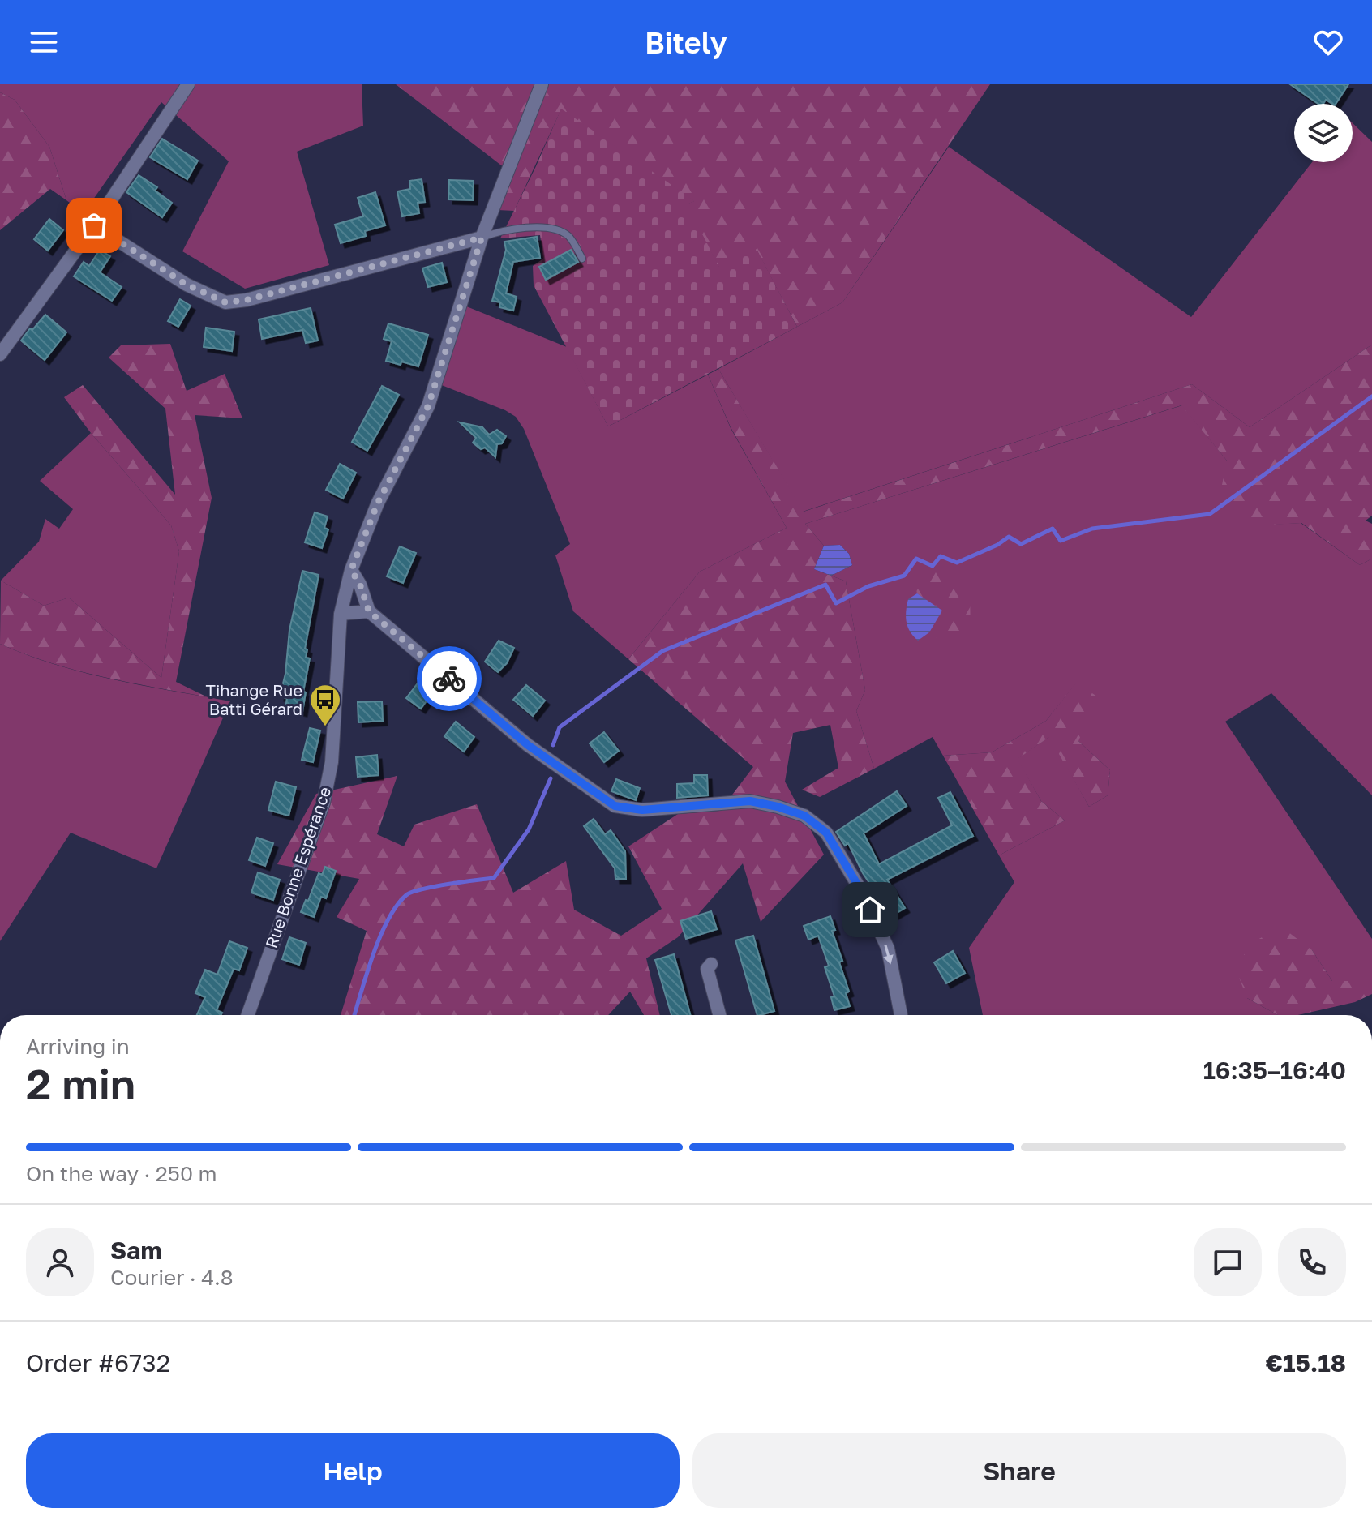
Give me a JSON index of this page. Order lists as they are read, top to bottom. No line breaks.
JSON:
{"streets":{"street":["Rue Bonne Espérance"]},"places":{"bus stop":["Tihange Rue Batti Gérard"]},"page":{"header":"Bitely","heading":["2 min","Arriving in","16:35–16:40"],"panel":["Sam","Courier · 4.8","Order #6732","€15.18"],"bar":"On the way · 250 m","buttons":["Help","Share"]}}
